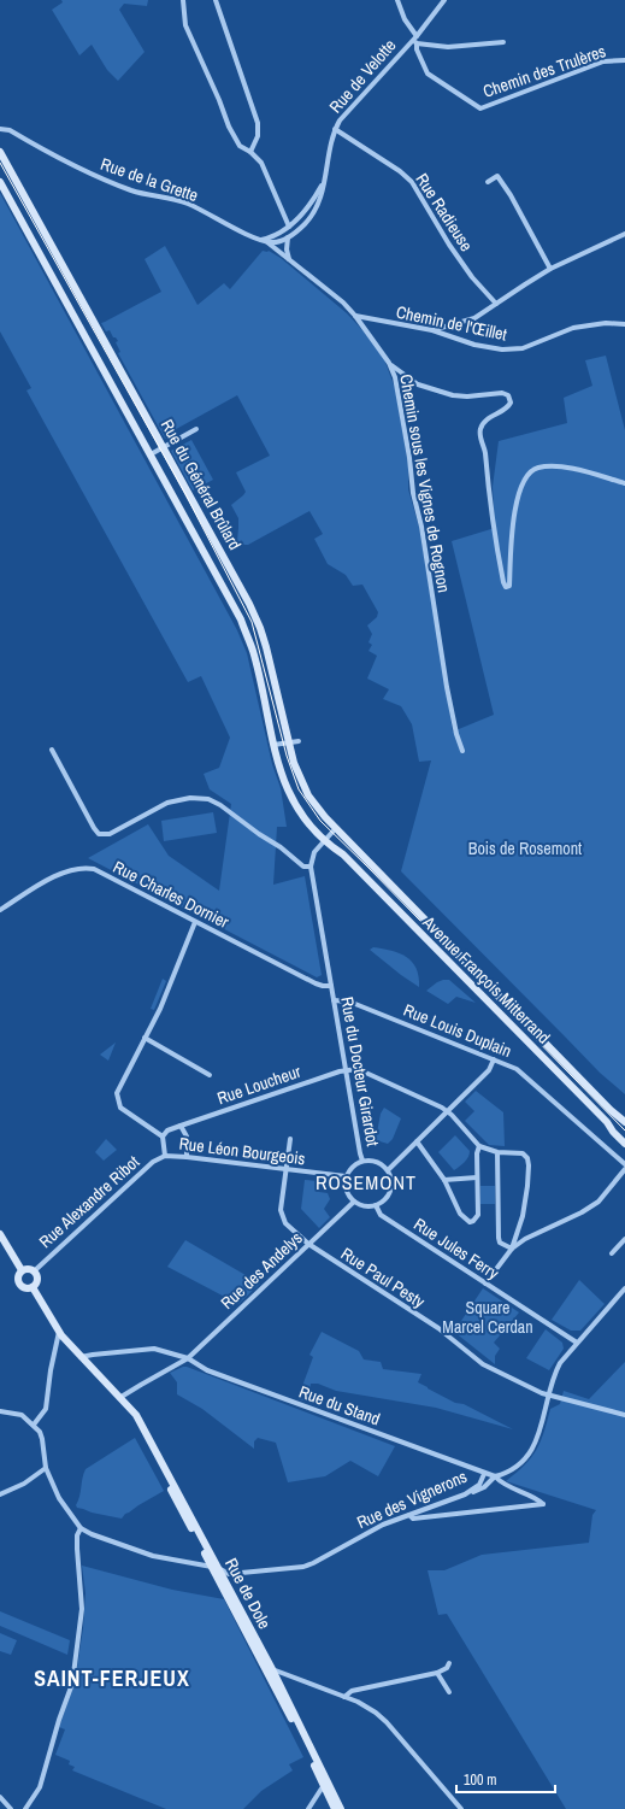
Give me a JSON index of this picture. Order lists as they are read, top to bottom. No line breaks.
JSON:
{"streets":{"main road":["Rue du Général Brûlard","Avenue François Mitterrand","Rue de Dole"],"street":["Chemin des Trulères","Rue de Velotte","Rue de la Grette","Rue Radieuse","Chemin de l'Œillet","Chemin sous les Vignes de Rognon","Rue Charles Dornier","Rue Louis Duplain","Rue du Docteur Girardot","Rue Loucheur","Rue Léon Bourgeois","Rue Alexandre Ribot","Rue Jules Ferry","Rue des Andelys","Rue Paul Pesty","Rue du Stand","Rue des Vignerons"]},"crossings":[["Chemin des Trulères","Rue de Velotte"],["Rue de Velotte","Rue de la Grette"],["Rue de Velotte","Rue Radieuse"],["Rue de Velotte","Chemin sous les Vignes de Rognon"],["Rue de la Grette","Chemin sous les Vignes de Rognon"],["Chemin de l'Œillet","Chemin sous les Vignes de Rognon"],["Rue du Général Brûlard","Avenue François Mitterrand"],["Rue Charles Dornier","Rue du Docteur Girardot"],["Rue Louis Duplain","Rue du Docteur Girardot"],["Rue du Docteur Girardot","Rue Loucheur"],["Rue du Docteur Girardot","Rue Léon Bourgeois"],["Rue du Docteur Girardot","Rue Jules Ferry"],["Rue du Docteur Girardot","Rue des Andelys"],["Rue Léon Bourgeois","Rue Alexandre Ribot"],["Rue Léon Bourgeois","Rue Jules Ferry"],["Rue Léon Bourgeois","Rue des Andelys"],["Rue Léon Bourgeois","Rue Paul Pesty"],["Rue Alexandre Ribot","Rue de Dole"],["Rue Jules Ferry","Rue des Andelys"],["Rue des Andelys","Rue Paul Pesty"],["Rue des Andelys","Rue du Stand"],["Rue des Andelys","Rue de Dole"],["Rue du Stand","Rue des Vignerons"],["Rue du Stand","Rue de Dole"],["Rue des Vignerons","Rue de Dole"]],"districts":["ROSEMONT","SAINT-FERJEUX"],"parks":["Bois de Rosemont","Square Marcel Cerdan"],"scale_bar":"100 m"}
